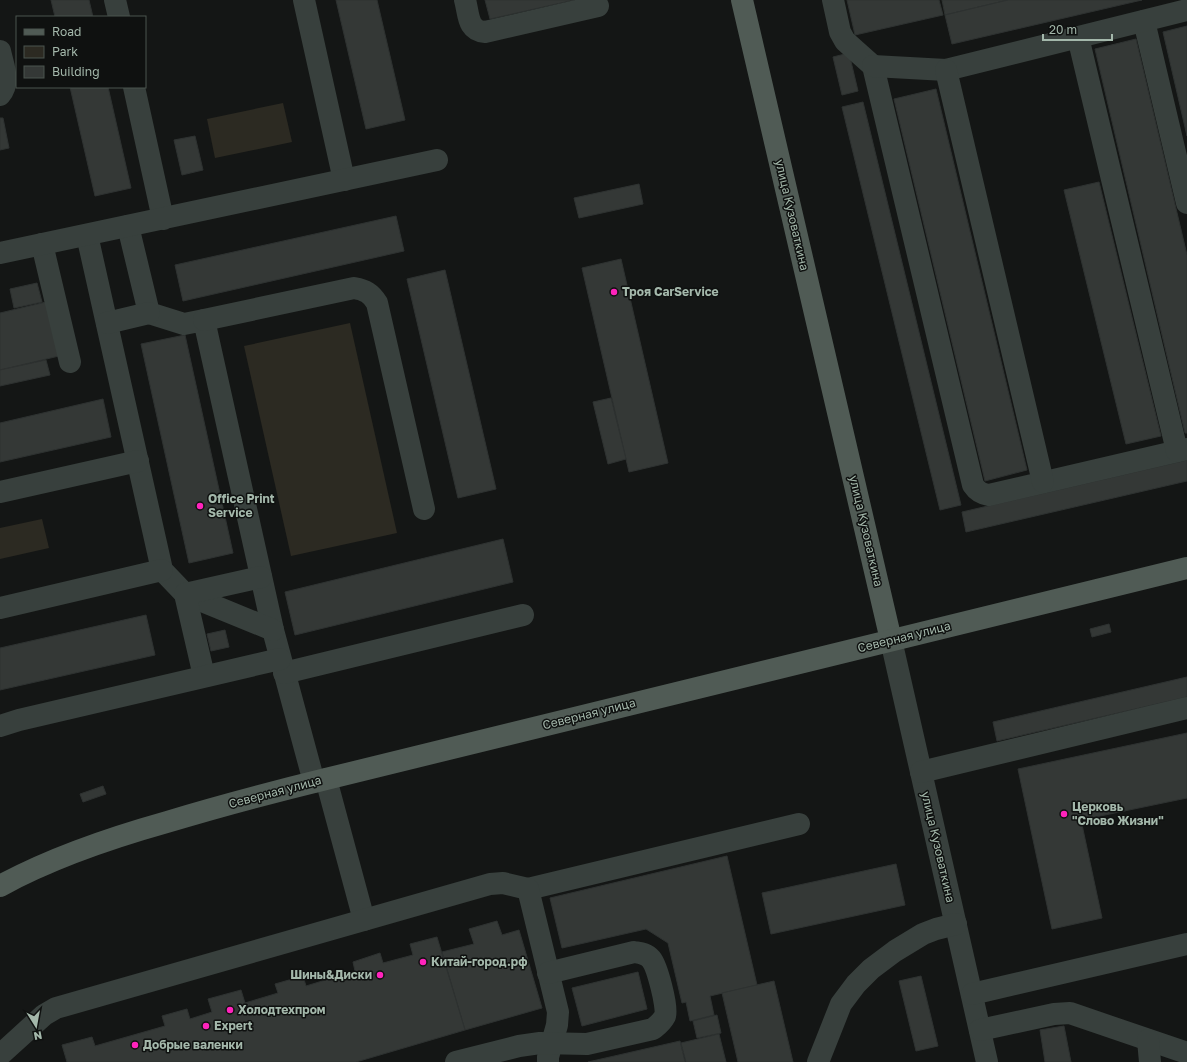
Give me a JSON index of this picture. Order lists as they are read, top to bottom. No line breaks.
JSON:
{"streets":{"main road":["улица Кузоваткина","Северная улица"]},"crossings":[["улица Кузоваткина","Северная улица"]],"places":["Троя CarService","Office Print Service","Церковь \"Слово Жизни\"","Китай-город.рф","Шины&Диски","Холодтехпром","Expert","Добрые валенки"],"legend":["Road","Park","Building"],"scale_bar":"20 m","north":"bottom"}
